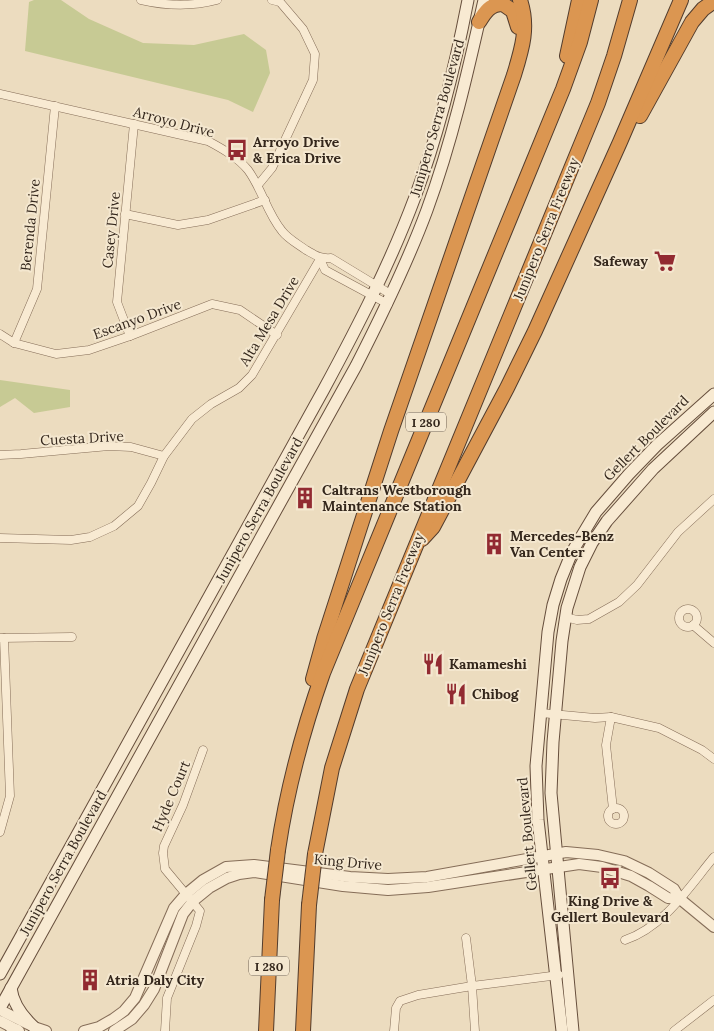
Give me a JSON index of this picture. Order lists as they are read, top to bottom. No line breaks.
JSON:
{"streets":{"highway":["Junipero Serra Freeway","I 280"],"main road":["Junipero Serra Boulevard","Gellert Boulevard"],"street":["Arroyo Drive","Berenda Drive","Casey Drive","Escanyo Drive","Alta Mesa Drive","Cuesta Drive","Hyde Court","King Drive"]},"crossings":[["Junipero Serra Boulevard","Arroyo Drive"],["Arroyo Drive","Berenda Drive"],["Arroyo Drive","Casey Drive"],["Arroyo Drive","Alta Mesa Drive"],["Berenda Drive","Escanyo Drive"],["Casey Drive","Escanyo Drive"],["Escanyo Drive","Alta Mesa Drive"],["Alta Mesa Drive","Cuesta Drive"],["Gellert Boulevard","King Drive"],["Hyde Court","King Drive"]],"places":{"bus stop":["Arroyo Drive & Erica Drive","King Drive & Gellert Boulevard"],"supermarket":["Safeway"],"building":["Caltrans Westborough Maintenance Station","Mercedes-Benz Van Center","Atria Daly City"],"restaurant":["Kamameshi","Chibog"]}}
